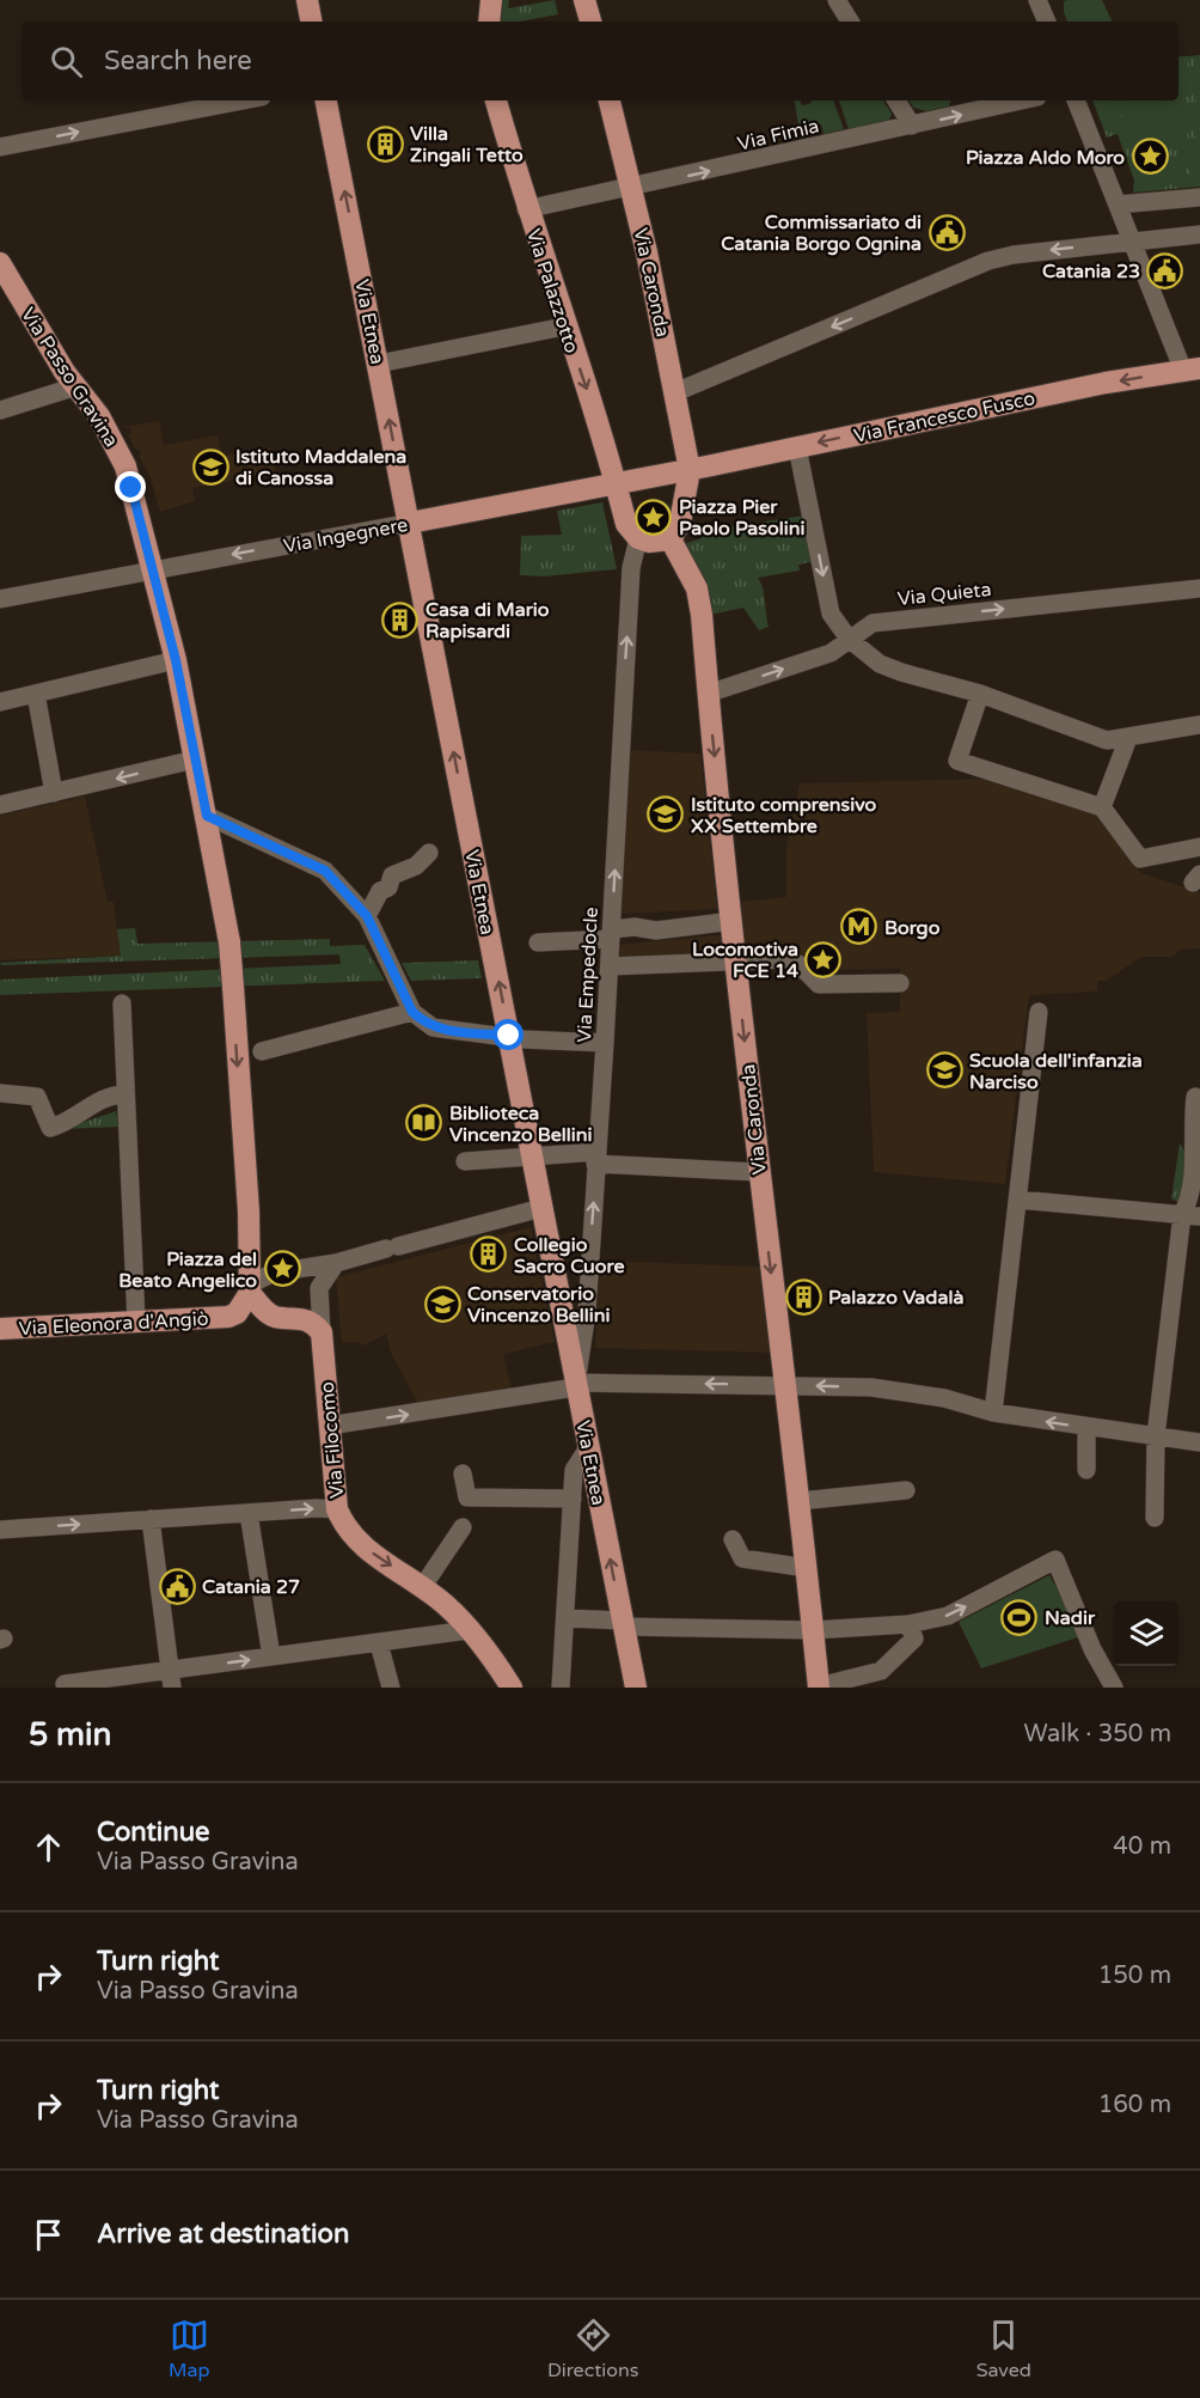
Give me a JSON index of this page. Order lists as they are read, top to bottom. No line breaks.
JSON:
{"streets":{"main road":["Via Caronda","Via Palazzotto","Via Etnea","Via Passo Gravina","Via Francesco Fusco","Via Ingegnere","Via Eleonora d'Angiò","Via Filocomo"],"street":["Via Fimia","Via Quieta","Via Empedocle"]},"crossings":[["Via Fimia","Via Caronda"],["Via Fimia","Via Palazzotto"],["Via Caronda","Via Francesco Fusco"],["Via Caronda","Via Ingegnere"],["Via Caronda","Via Quieta"],["Via Palazzotto","Via Ingegnere"],["Via Palazzotto","Via Empedocle"],["Via Etnea","Via Ingegnere"],["Via Etnea","Via Empedocle"],["Via Passo Gravina","Via Ingegnere"],["Via Francesco Fusco","Via Ingegnere"]],"one_way":["Via Caronda","Via Palazzotto","Via Etnea","Via Francesco Fusco","Via Ingegnere","Via Quieta","Via Empedocle"],"places":{"building":["Villa Zingali Tetto","Casa di Mario Rapisardi","Collegio Sacro Cuore","Palazzo Vadalà"],"place":["Piazza Aldo Moro","Piazza Pier Paolo Pasolini","Locomotiva FCE 14","Piazza del Beato Angelico"],"public building":["Commissariato di Catania Borgo Ognina","Catania 23","Catania 27"],"school or university":["Istituto Maddalena di Canossa","Istituto comprensivo XX Settembre","Scuola dell'infanzia Narciso","Conservatorio Vincenzo Bellini"],"metro station":["Borgo"],"library":["Biblioteca Vincenzo Bellini"],"sports":["Nadir"]},"page":{"search":"Search here","heading":["5 min","Walk · 350 m"],"list":[["Continue","Via Passo Gravina","40 m"],["Turn right","Via Passo Gravina","150 m"],["Turn right","Via Passo Gravina","160 m"],"Arrive at destination"],"nav":["Map","Directions","Saved"]}}
